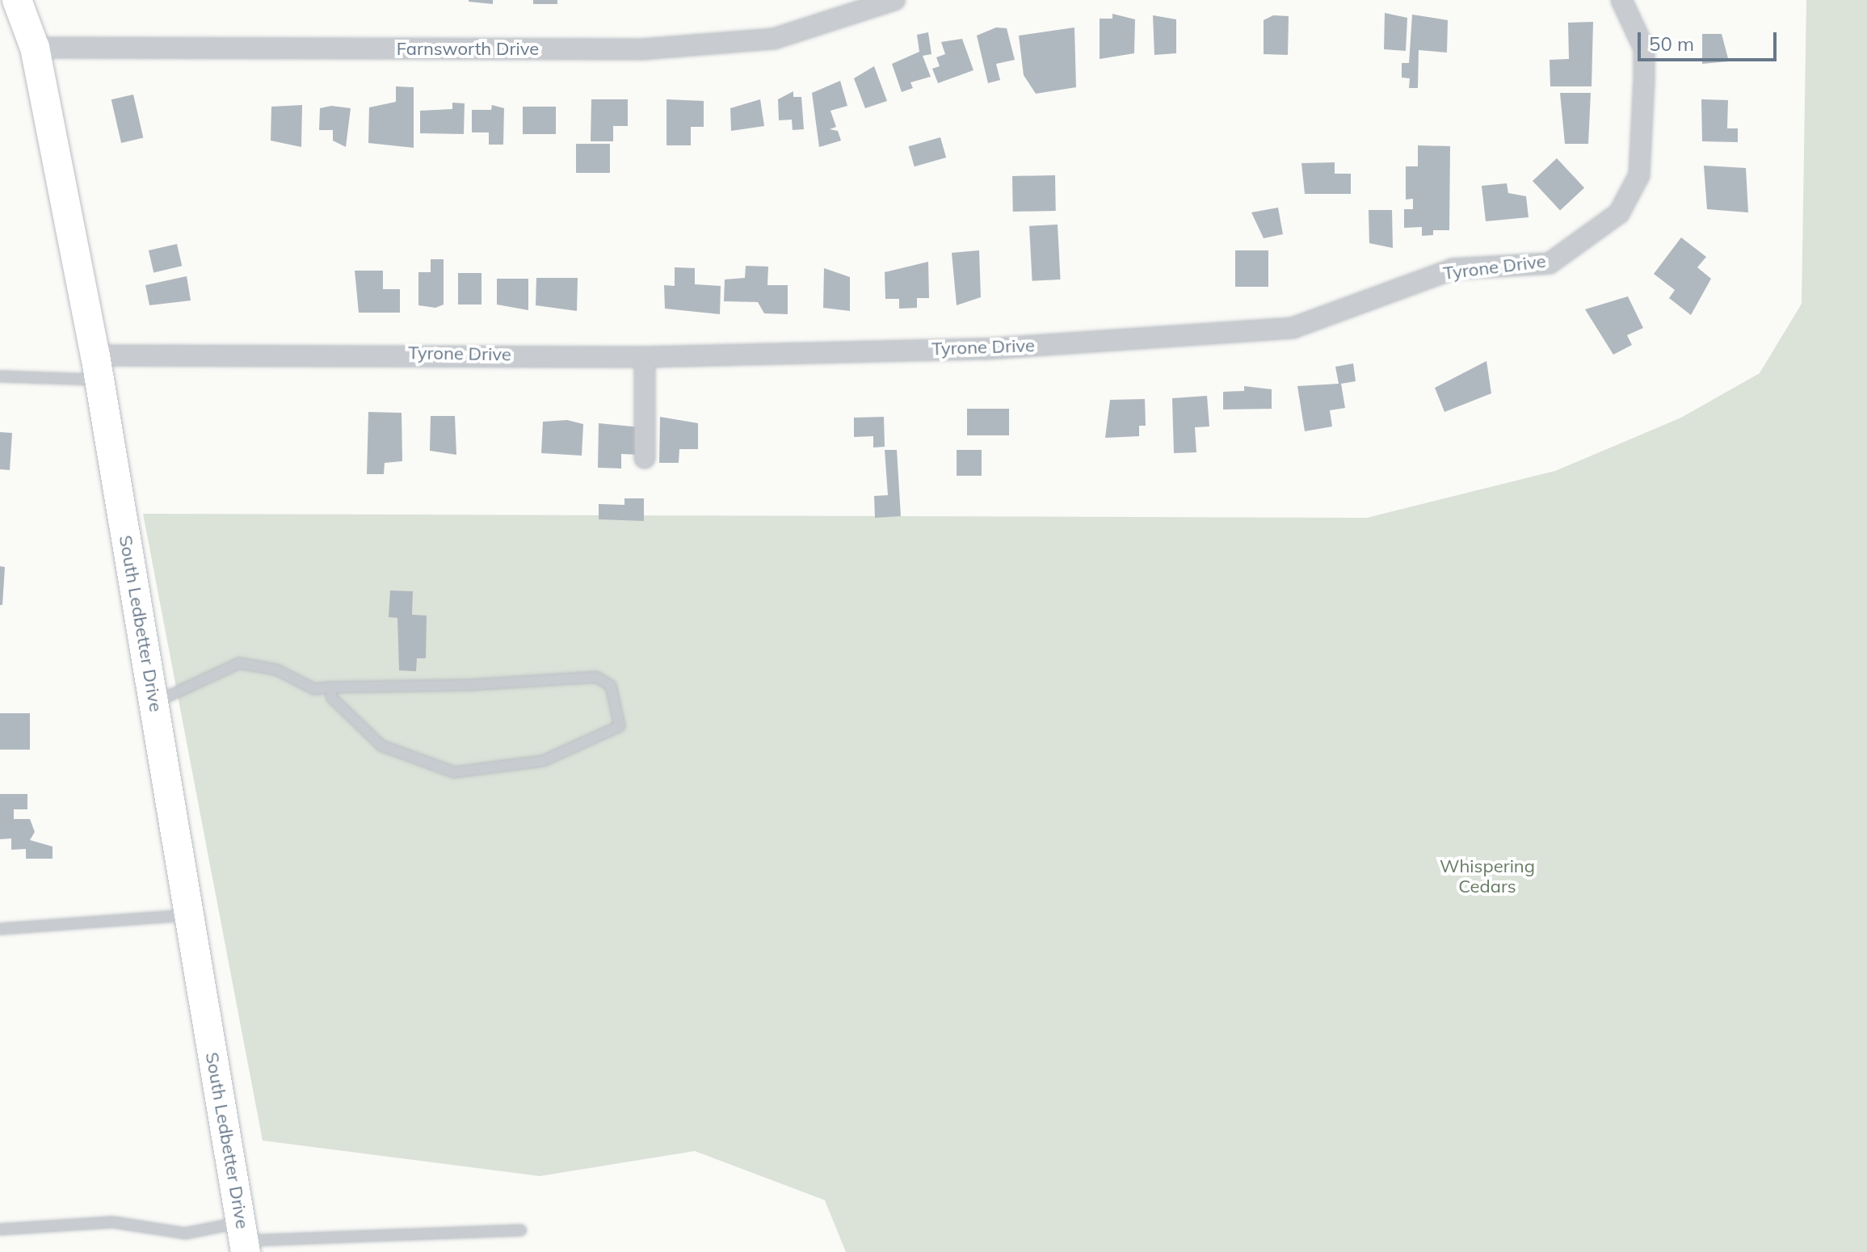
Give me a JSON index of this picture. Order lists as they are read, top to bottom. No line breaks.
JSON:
{"streets":{"street":["Farnsworth Drive","Tyrone Drive","South Ledbetter Drive"]},"crossings":[["Farnsworth Drive","South Ledbetter Drive"],["Tyrone Drive","South Ledbetter Drive"]],"parks":["Whispering Cedars"],"scale_bar":"50 m"}
